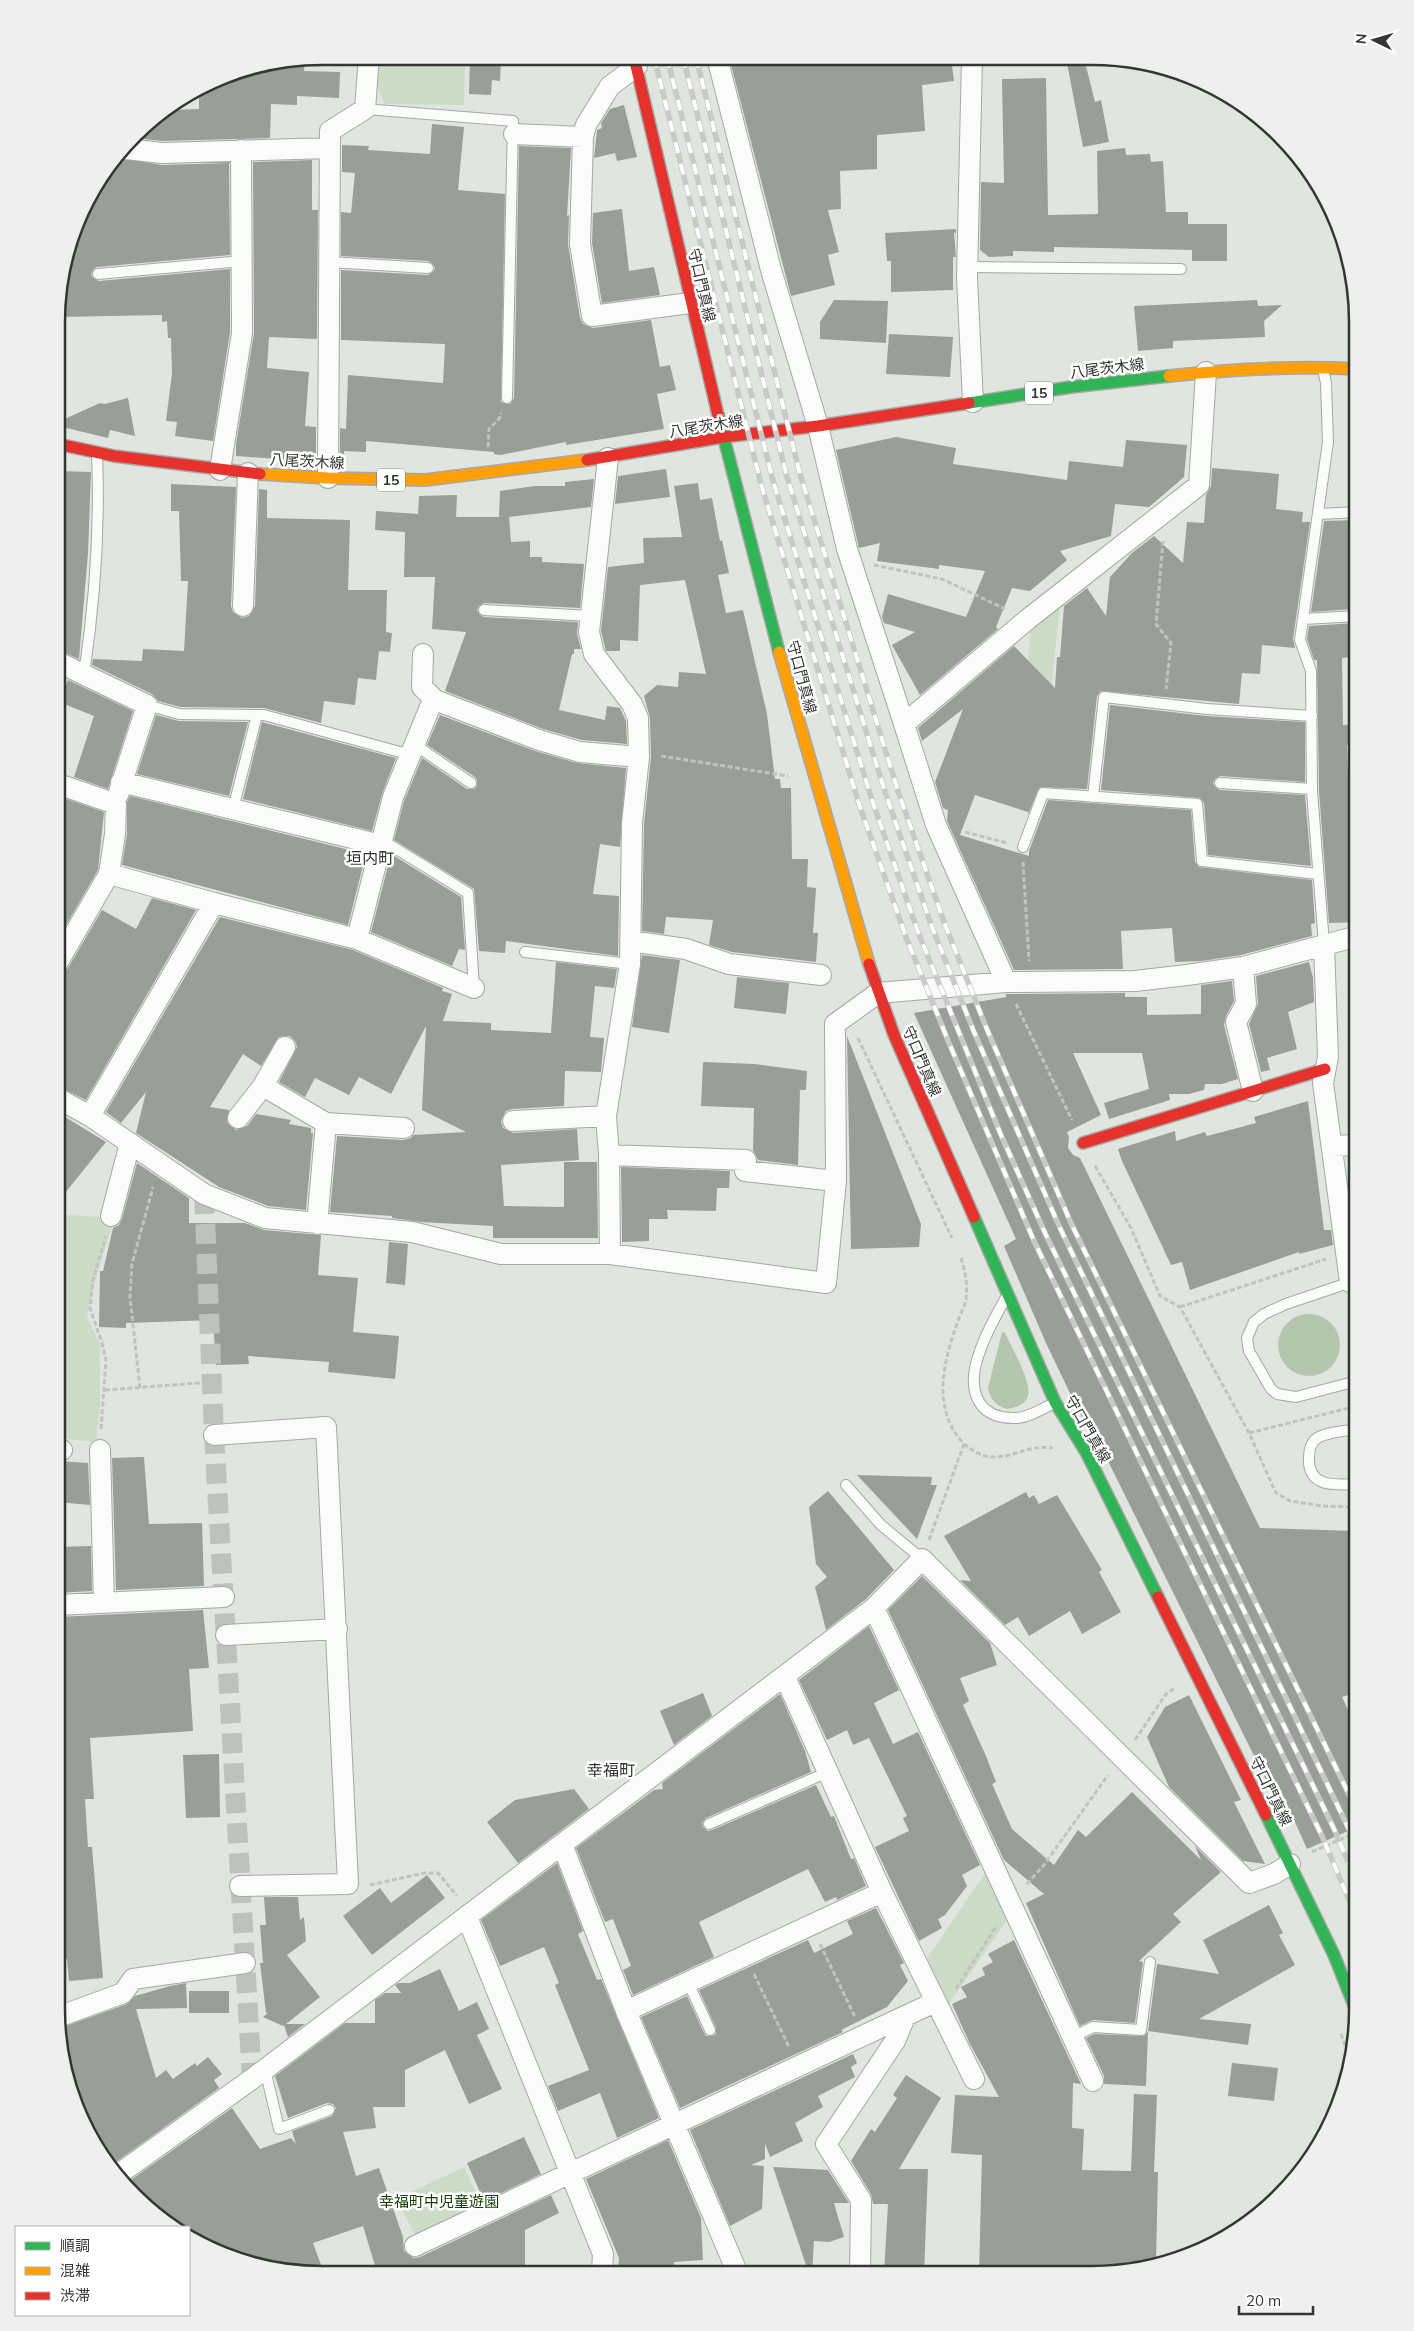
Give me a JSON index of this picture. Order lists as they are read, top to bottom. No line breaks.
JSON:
{"streets":{"main road":["守口門真線","八尾茨木線","15"]},"crossings":[["守口門真線","八尾茨木線"]],"districts":["垣内町","幸福町"],"parks":["幸福町中児童遊園"],"legend":["順調","混雑","渋滞"],"scale_bar":"20 m","north":"left"}
